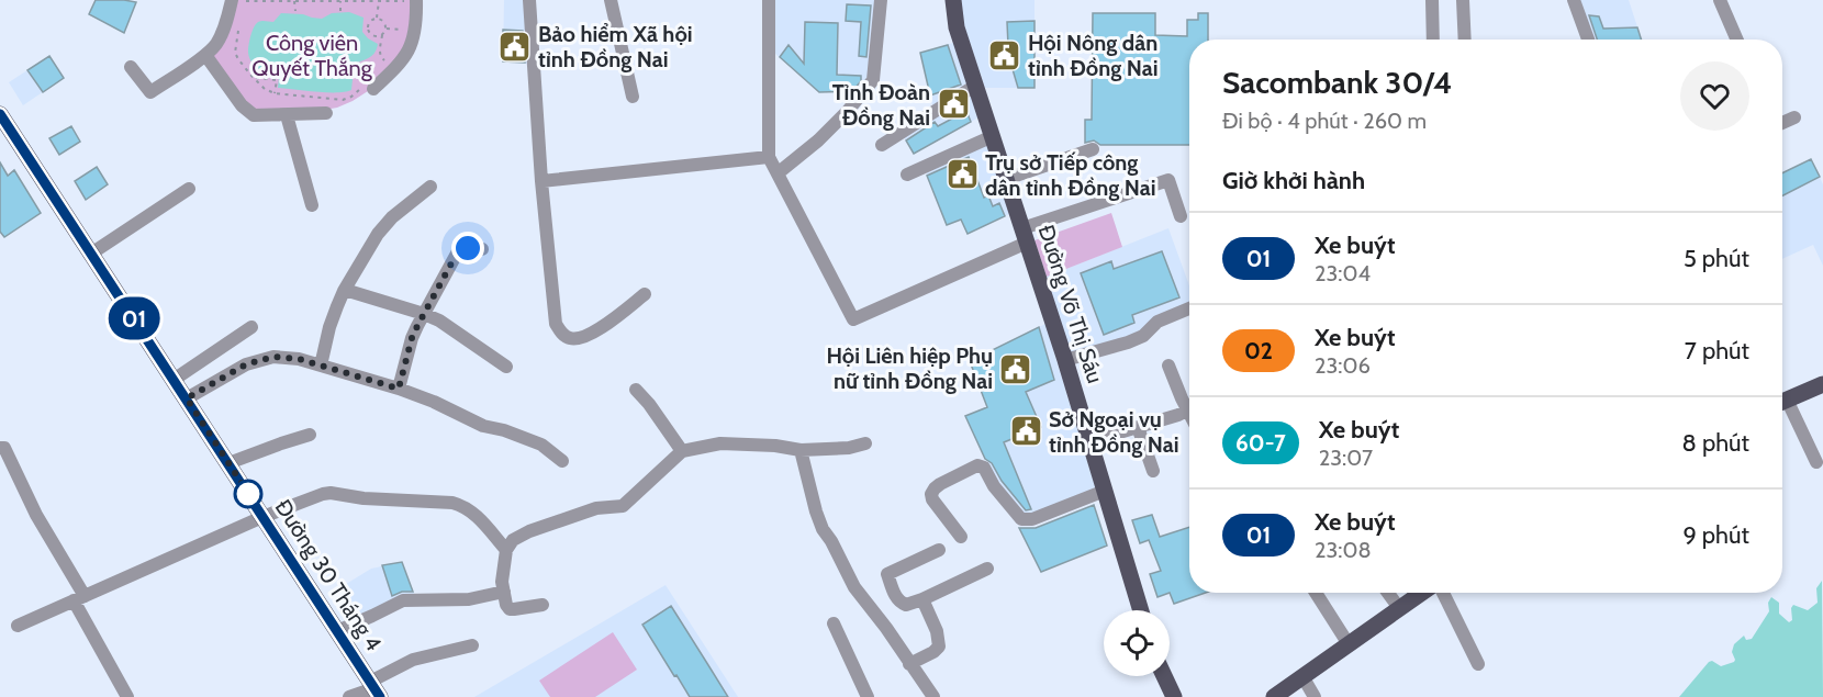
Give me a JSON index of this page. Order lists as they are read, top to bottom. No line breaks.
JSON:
{"streets":{"main road":["Đường Võ Thị Sáu","Đường 30 Tháng 4"]},"parks":["Công viên Quyết Thắng"],"places":{"public building":["Bảo hiểm Xã hội tỉnh Đồng Nai","Hội Nông dân tỉnh Đồng Nai","Tỉnh Đoàn Đồng Nai","Trụ sở Tiếp công dân tỉnh Đồng Nai","Hội Liên hiệp Phụ nữ tỉnh Đồng Nai","Sở Ngoại vụ tỉnh Đồng Nai"]},"lines":["bus line 01"],"page":{"on_map":"01","heading":[["Sacombank 30/4","Đi bộ · 4 phút · 260 m"],"Giờ khởi hành"],"list":[{"mark":"01","name":"Xe buýt","note":"23:04","value":"5 phút"},{"mark":"02","name":"Xe buýt","note":"23:06","value":"7 phút"},{"mark":"60-7","name":"Xe buýt","note":"23:07","value":"8 phút"},{"mark":"01","name":"Xe buýt","note":"23:08","value":"9 phút"}]}}
